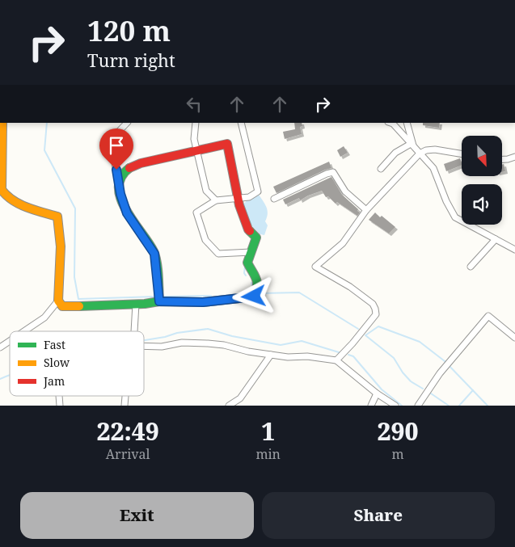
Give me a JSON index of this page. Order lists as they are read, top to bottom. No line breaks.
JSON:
{"legend":["Fast","Slow","Jam"],"north":"bottom right","page":{"turn":["120 m","Turn right"],"eta":["22:49","Arrival","1","min","290","m"],"buttons":["Exit","Share"]}}
